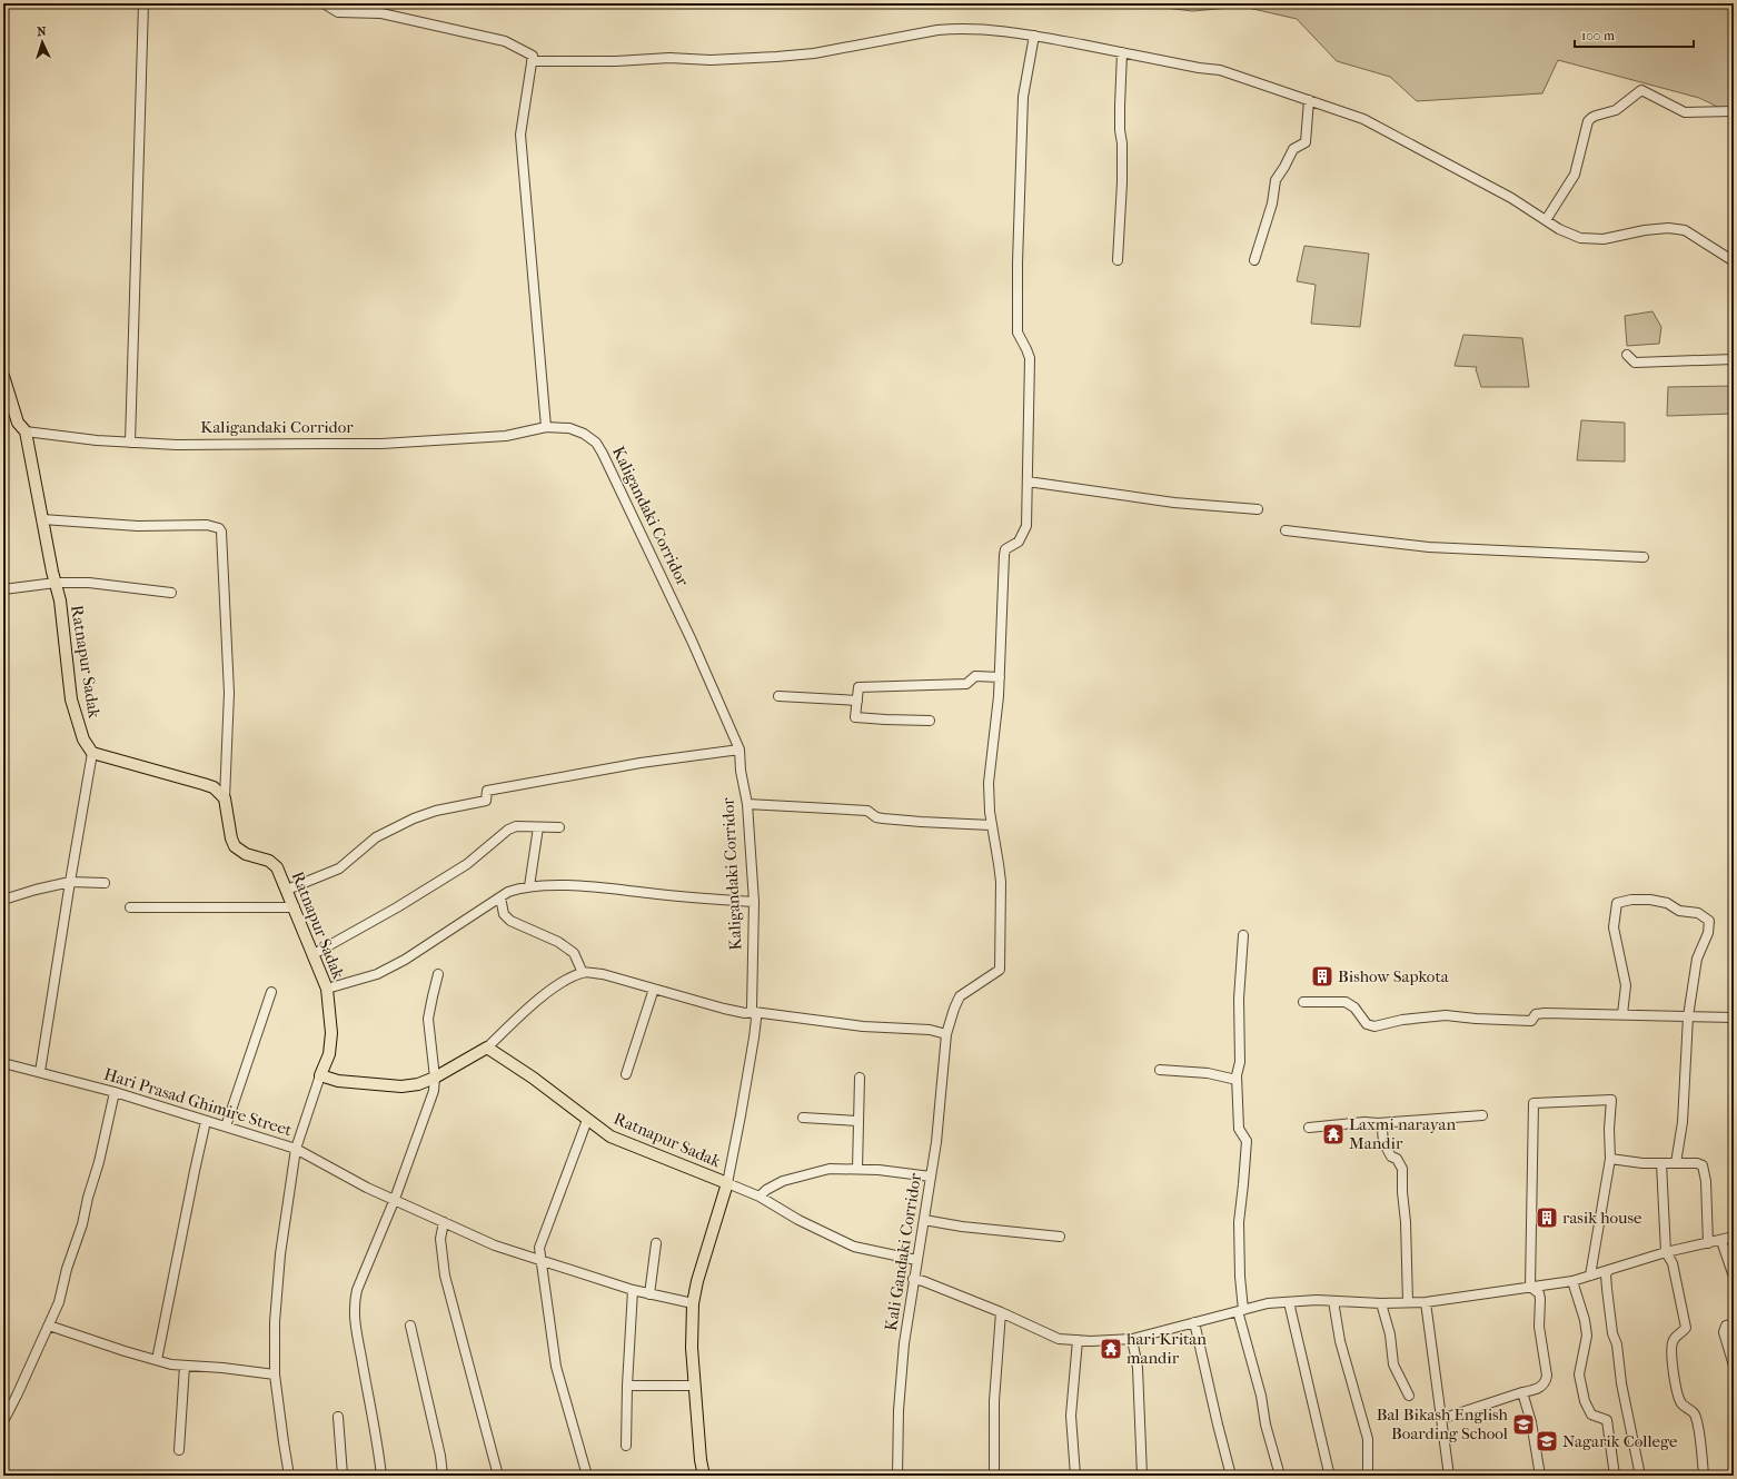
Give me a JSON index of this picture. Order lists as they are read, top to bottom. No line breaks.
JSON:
{"streets":{"main road":["Ratnapur Sadak"],"street":["Kaligandaki Corridor","Hari Prasad Ghimire Street","Kali Gandaki Corridor"]},"crossings":[["Kaligandaki Corridor","Ratnapur Sadak"]],"places":{"building":["Bishow Sapkota","rasik house"],"temple":["Laxmi narayan Mandir","hari Kritan mandir"],"school or university":["Bal Bikash English Boarding School","Nagarik College"]},"scale_bar":"100 m","north":"top"}
